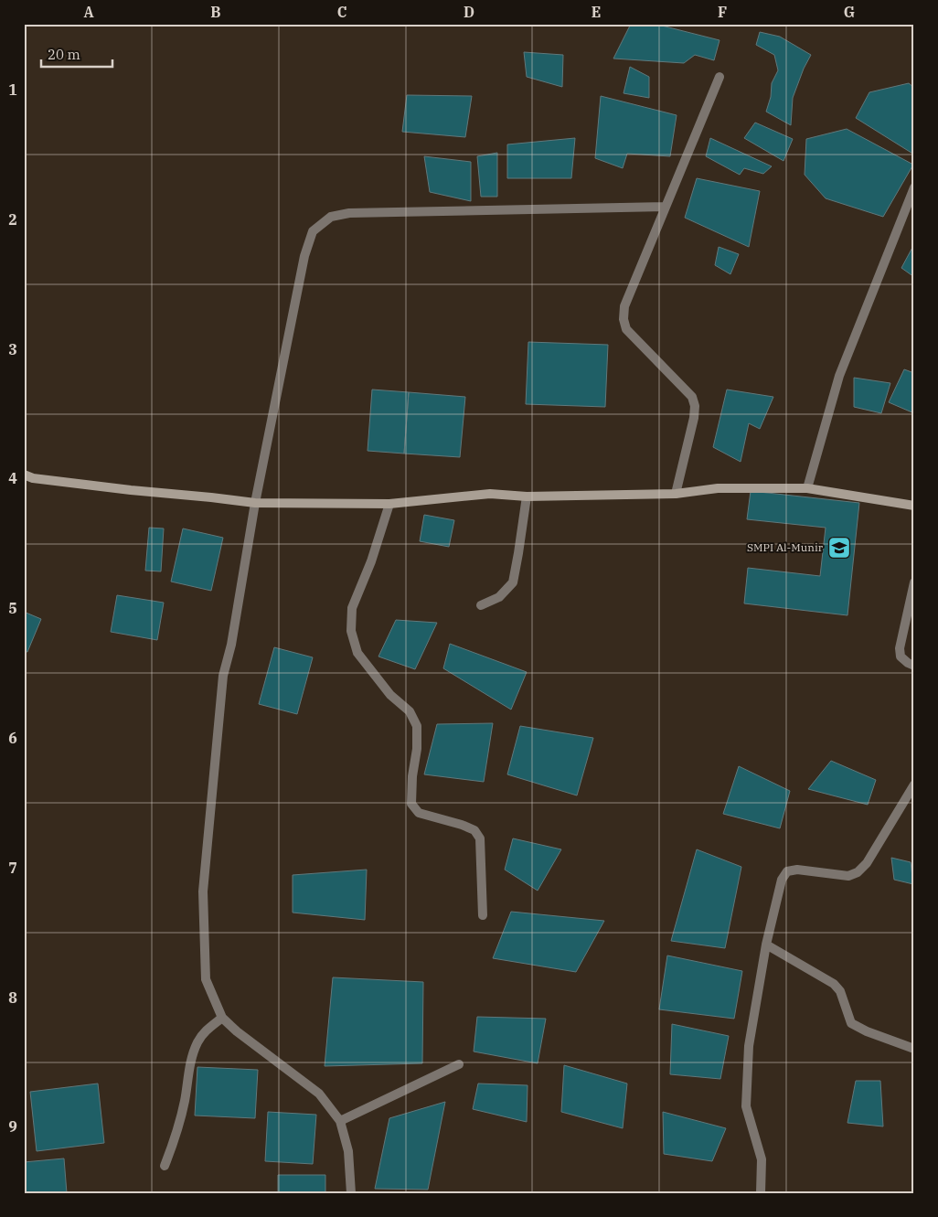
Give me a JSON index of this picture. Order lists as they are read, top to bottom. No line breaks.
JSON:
{"places":{"school or university":["SMPI Al-Munir"]},"scale_bar":"20 m","grid":{"columns":["A","B","C","D","E","F","G"],"rows":["1","2","3","4","5","6","7","8","9"]}}
